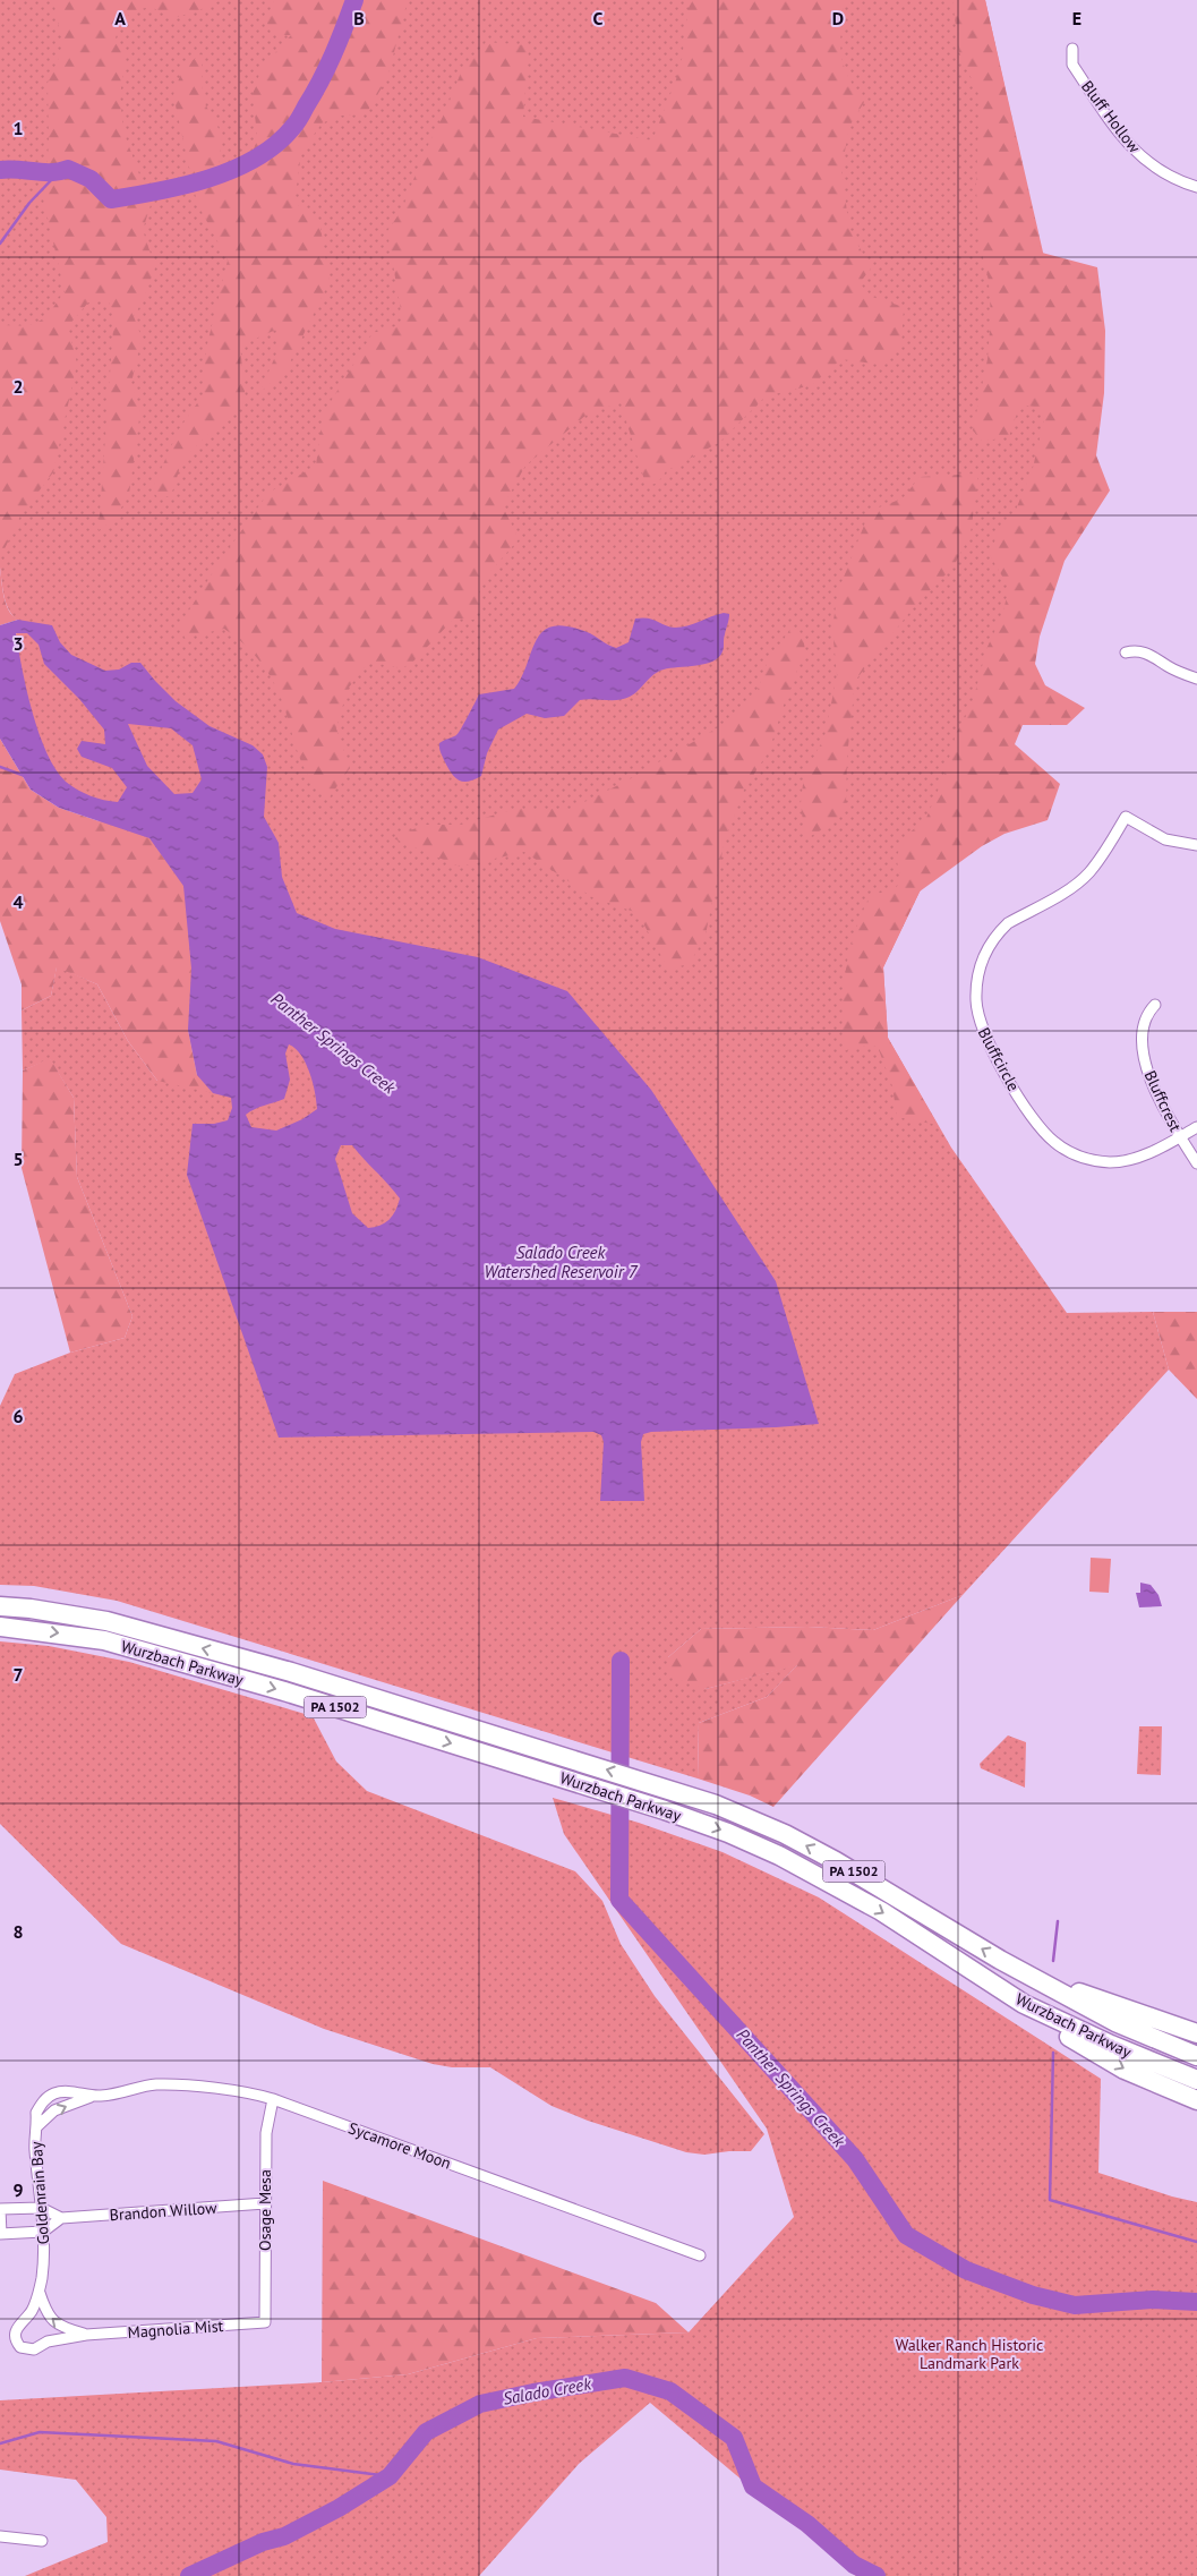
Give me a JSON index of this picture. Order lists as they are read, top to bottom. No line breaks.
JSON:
{"streets":{"highway":["Wurzbach Parkway","PA 1502"],"street":["Bluff Hollow","Bluffcircle","Bluffcrest","Sycamore Moon","Goldenrain Bay","Osage Mesa","Brandon Willow","Magnolia Mist"]},"crossings":[["Bluffcircle","Bluffcrest"],["Sycamore Moon","Goldenrain Bay"],["Sycamore Moon","Osage Mesa"],["Goldenrain Bay","Magnolia Mist"],["Osage Mesa","Brandon Willow"],["Osage Mesa","Magnolia Mist"]],"water":["Panther Springs Creek","Salado Creek Watershed Reservoir 7","Salado Creek"],"parks":["Walker Ranch Historic Landmark Park"],"grid":{"columns":["A","B","C","D","E"],"rows":["1","2","3","4","5","6","7","8","9"]}}
